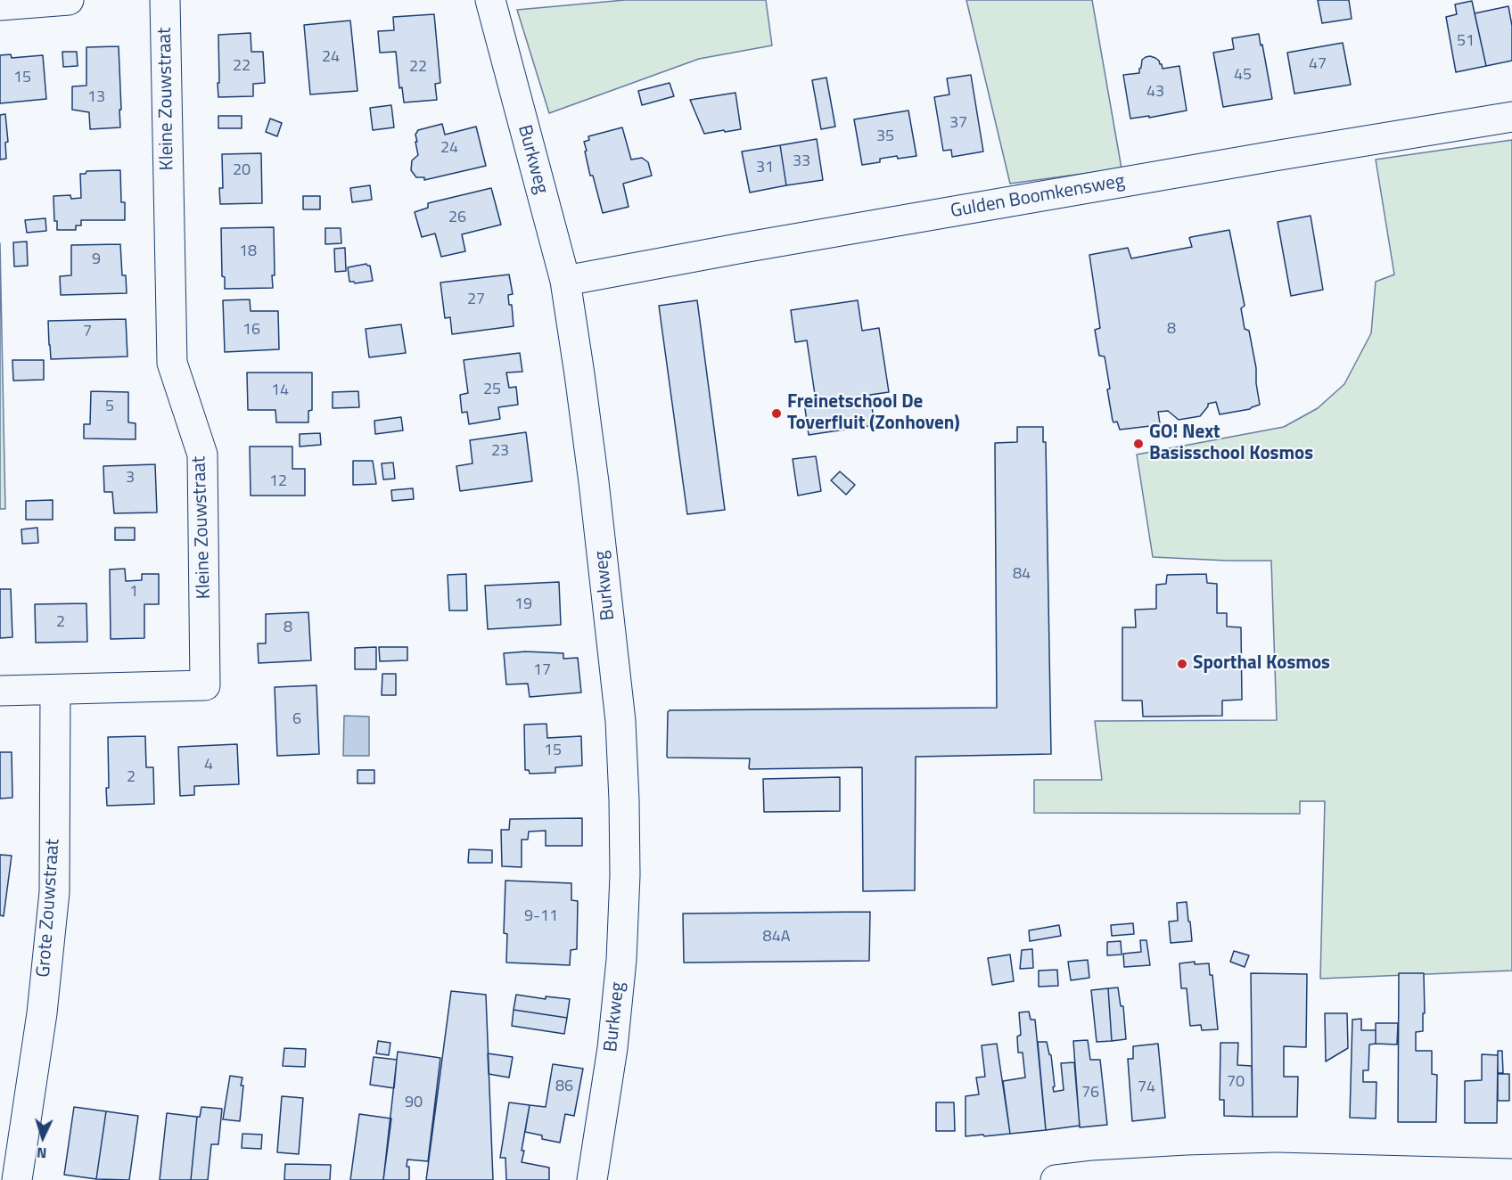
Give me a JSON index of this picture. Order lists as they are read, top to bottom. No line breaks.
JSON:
{"streets":{"street":["Kleine Zouwstraat","Burkweg","Gulden Boomkensweg","Grote Zouwstraat"]},"crossings":[["Kleine Zouwstraat","Grote Zouwstraat"],["Burkweg","Gulden Boomkensweg"]],"places":["Freinetschool De Toverfluit (Zonhoven)","GO! Next Basisschool Kosmos","Sporthal Kosmos"],"house_numbers":["51","24","47","22","22","45","15","43","13","37","35","24","33","31","20","26","18","9","27","8","16","7","25","14","5","23","3","12","84","1","19","2","8","17","6","15","4","2","9-11","84A","70","86","74","76","90"],"north":"bottom"}
